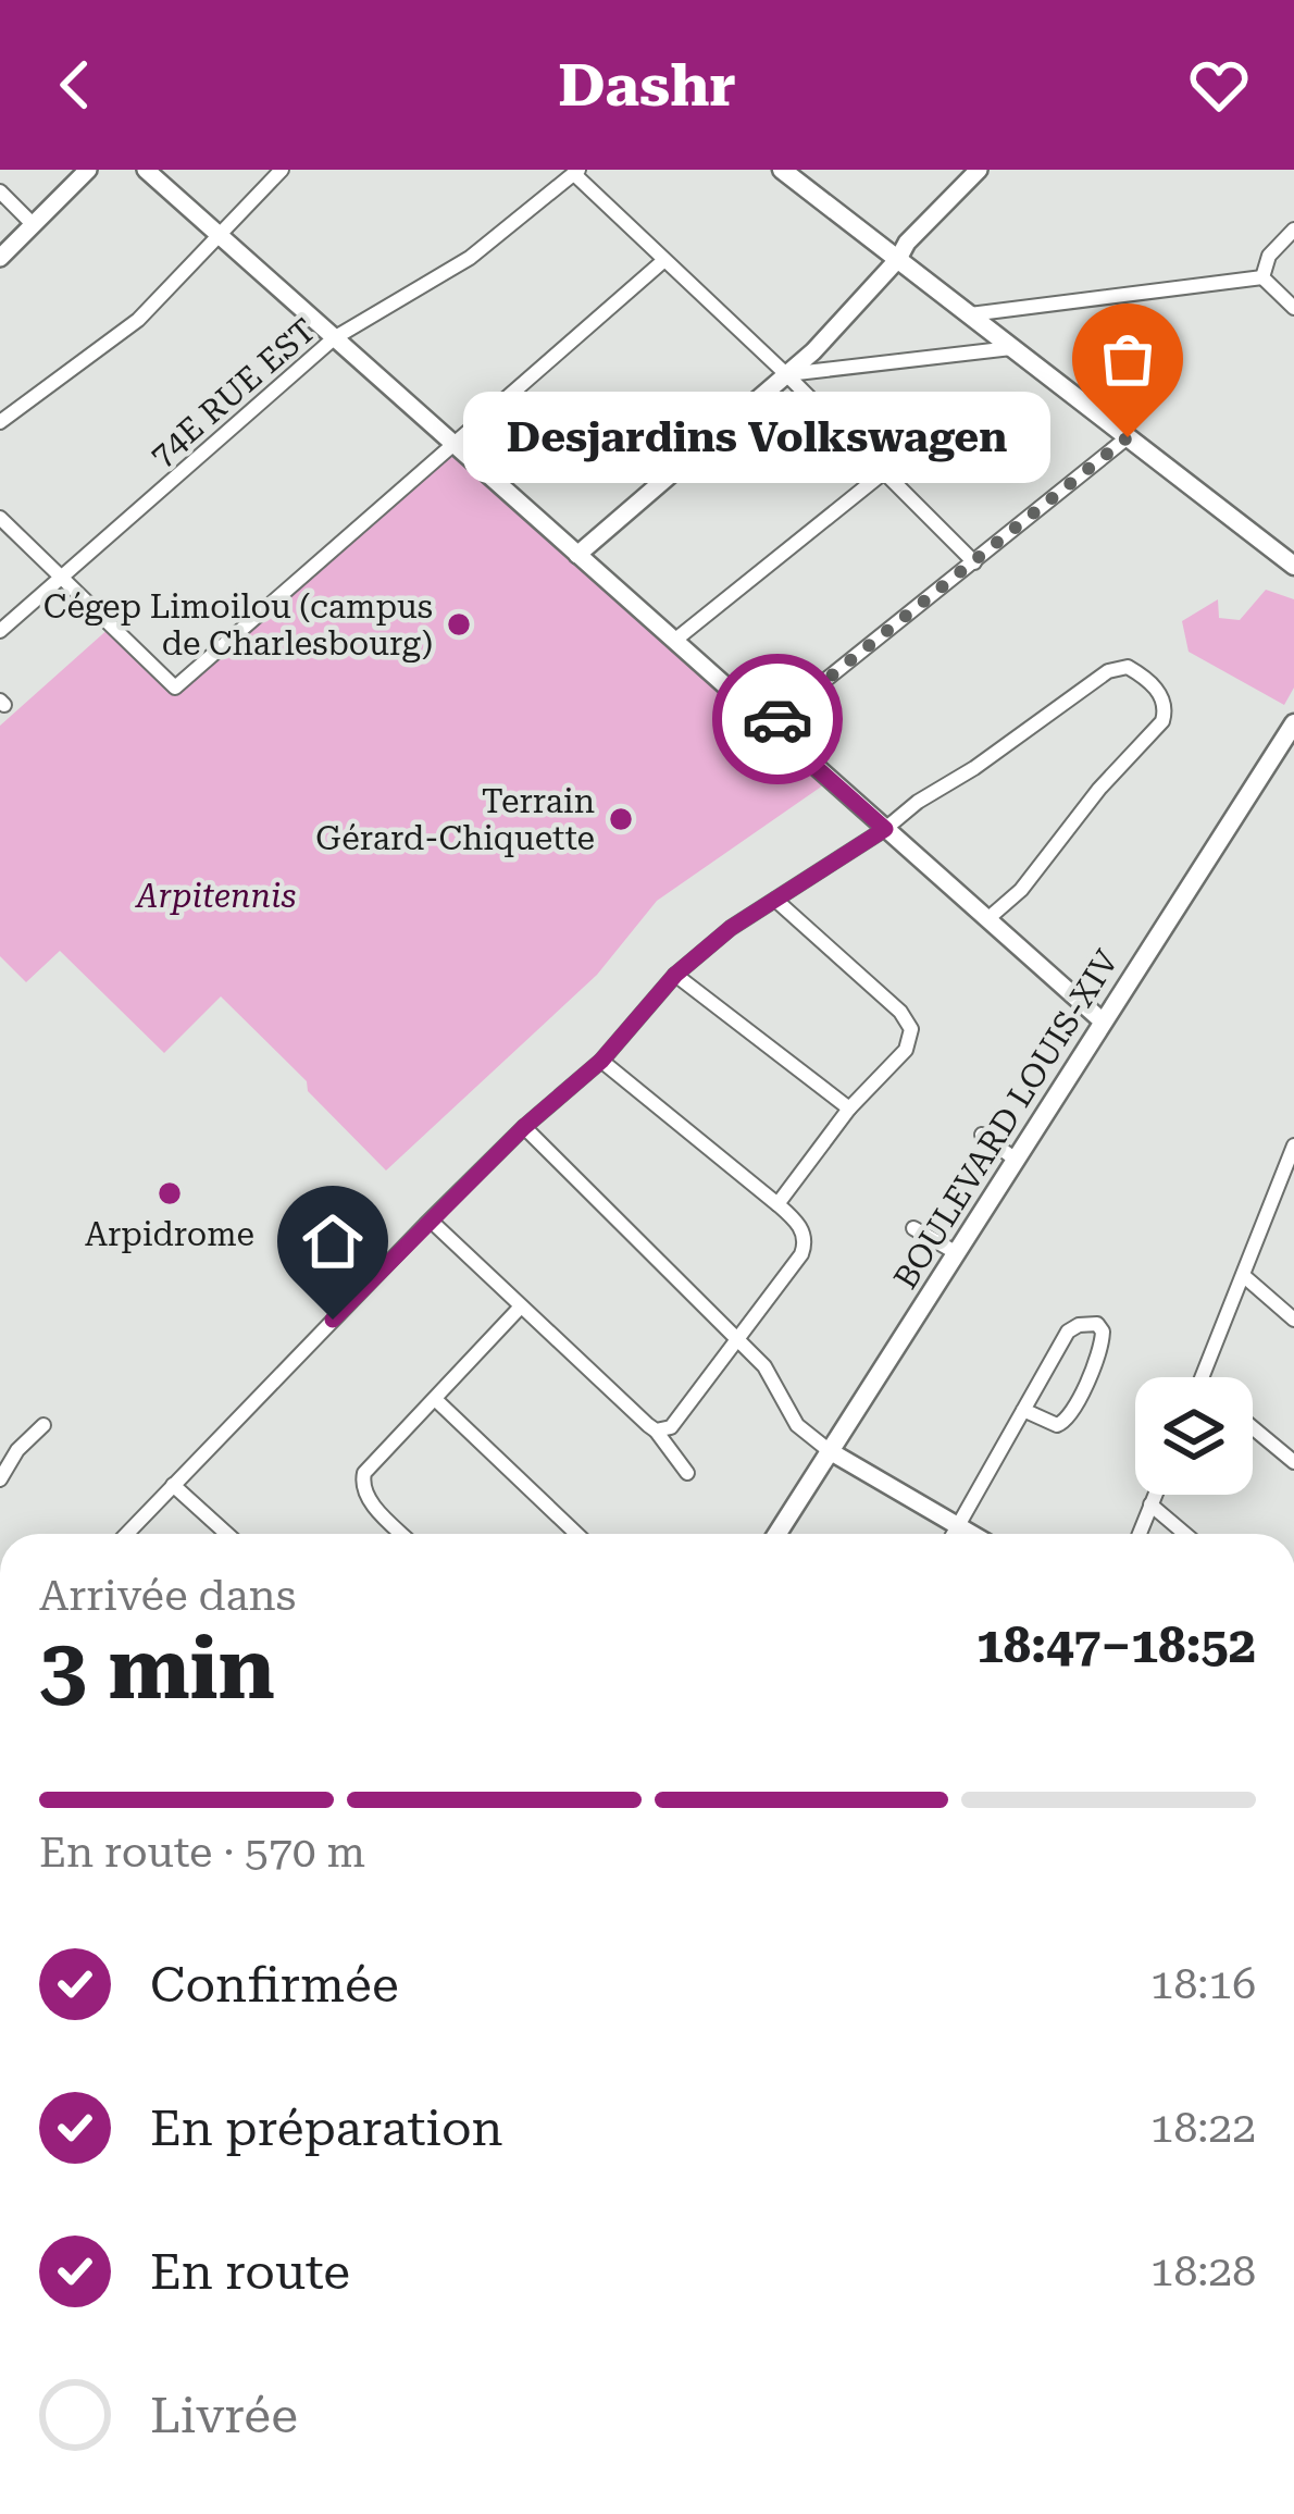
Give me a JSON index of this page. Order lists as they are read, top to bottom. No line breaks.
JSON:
{"streets":{"main road":["BOULEVARD LOUIS-XIV"],"street":["74E RUE EST"]},"parks":["Arpitennis"],"places":["Desjardins Volkswagen","Cégep Limoilou (campus de Charlesbourg)","Terrain Gérard-Chiquette","Arpidrome"],"page":{"header":"Dashr","bubble":"Desjardins Volkswagen","heading":["3 min","Arrivée dans","18:47–18:52"],"bar":"En route · 570 m","list":[["Confirmée","18:16"],["En préparation","18:22"],["En route","18:28"],"Livrée"]}}
